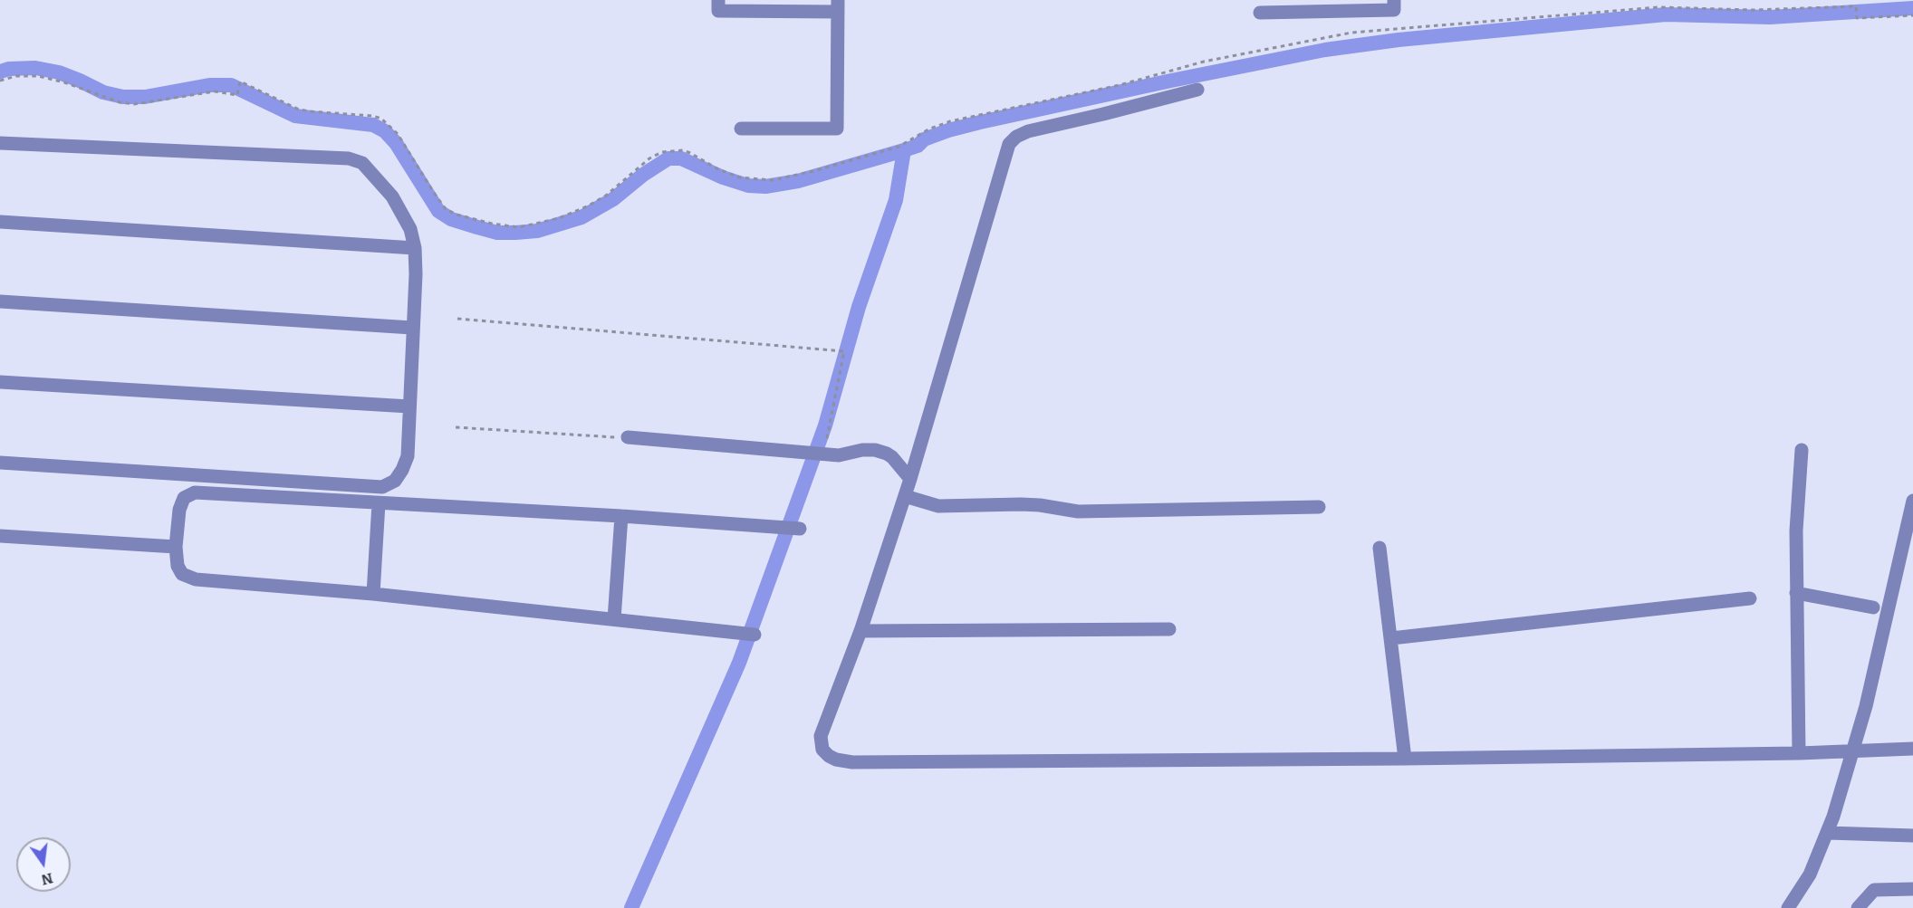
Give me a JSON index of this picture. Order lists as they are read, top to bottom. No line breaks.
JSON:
{"north":"bottom"}
